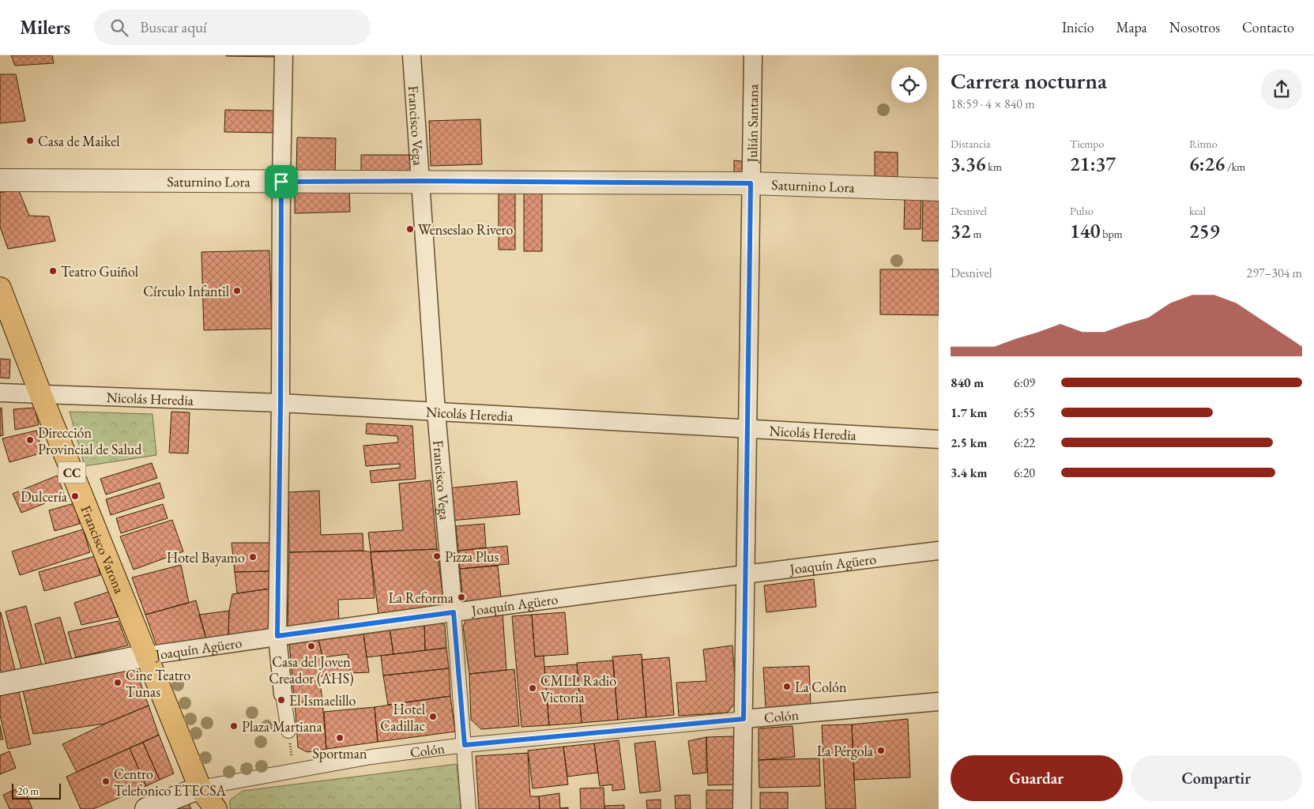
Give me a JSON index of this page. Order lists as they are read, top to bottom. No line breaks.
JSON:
{"streets":{"main road":["CC","Francisco Varona"],"street":["Julián Santana","Francisco Vega","Saturnino Lora","Nicolás Heredia","Joaquín Agüero","Colón"]},"crossings":[["Julián Santana","Saturnino Lora"],["Julián Santana","Nicolás Heredia"],["Julián Santana","Joaquín Agüero"],["Julián Santana","Colón"],["Francisco Vega","Saturnino Lora"],["Francisco Vega","Nicolás Heredia"],["Francisco Vega","Joaquín Agüero"],["Francisco Vega","Colón"],["Nicolás Heredia","Francisco Varona"],["CC","Francisco Varona"],["CC","Colón"],["Francisco Varona","Joaquín Agüero"],["Francisco Varona","Colón"]],"places":["Casa de Maikel","Wenseslao Rivero","Teatro Guiñol","Círculo Infantil","Dirección Provincial de Salud","Dulcería","Pizza Plus","Hotel Bayamo","La Reforma","Casa del Joven Creador (AHS)","Cine Teatro Tunas","La Colón","CMLL Radio Victoria","El Ismaelillo","Hotel Cadillac","Plaza Martiana","Sportman","La Pérgola","Centro Telefonico ETECSA"],"scale_bar":"20 m","page":{"header":"Milers","search":"Buscar aquí","nav":["Inicio","Mapa","Nosotros","Contacto"],"heading":["Carrera nocturna","18:59 · 4 × 840 m"],"stats":[["Distancia","3.36 km"],["Tiempo","21:37"],["Ritmo","6:26 /km"],["Desnivel","32 m"],["Pulso","140 bpm"],["kcal","259"]],"chart":["Desnivel","297–304 m"],"list":[{"name":"840 m","note":"6:09"},{"name":"1.7 km","note":"6:55"},{"name":"2.5 km","note":"6:22"},{"name":"3.4 km","note":"6:20"}],"buttons":["Guardar","Compartir"],"scale":"20 m"}}
